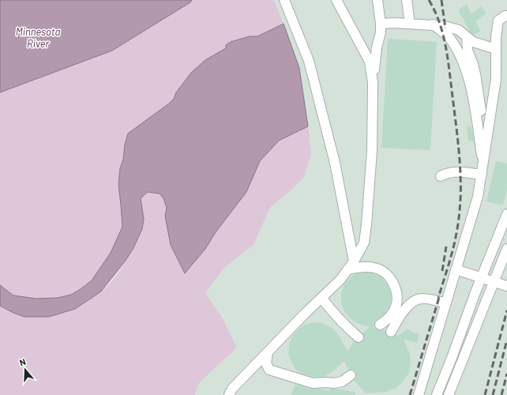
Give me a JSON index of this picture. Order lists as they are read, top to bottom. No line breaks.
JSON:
{"water":["Minnesota River"],"north":"top"}
